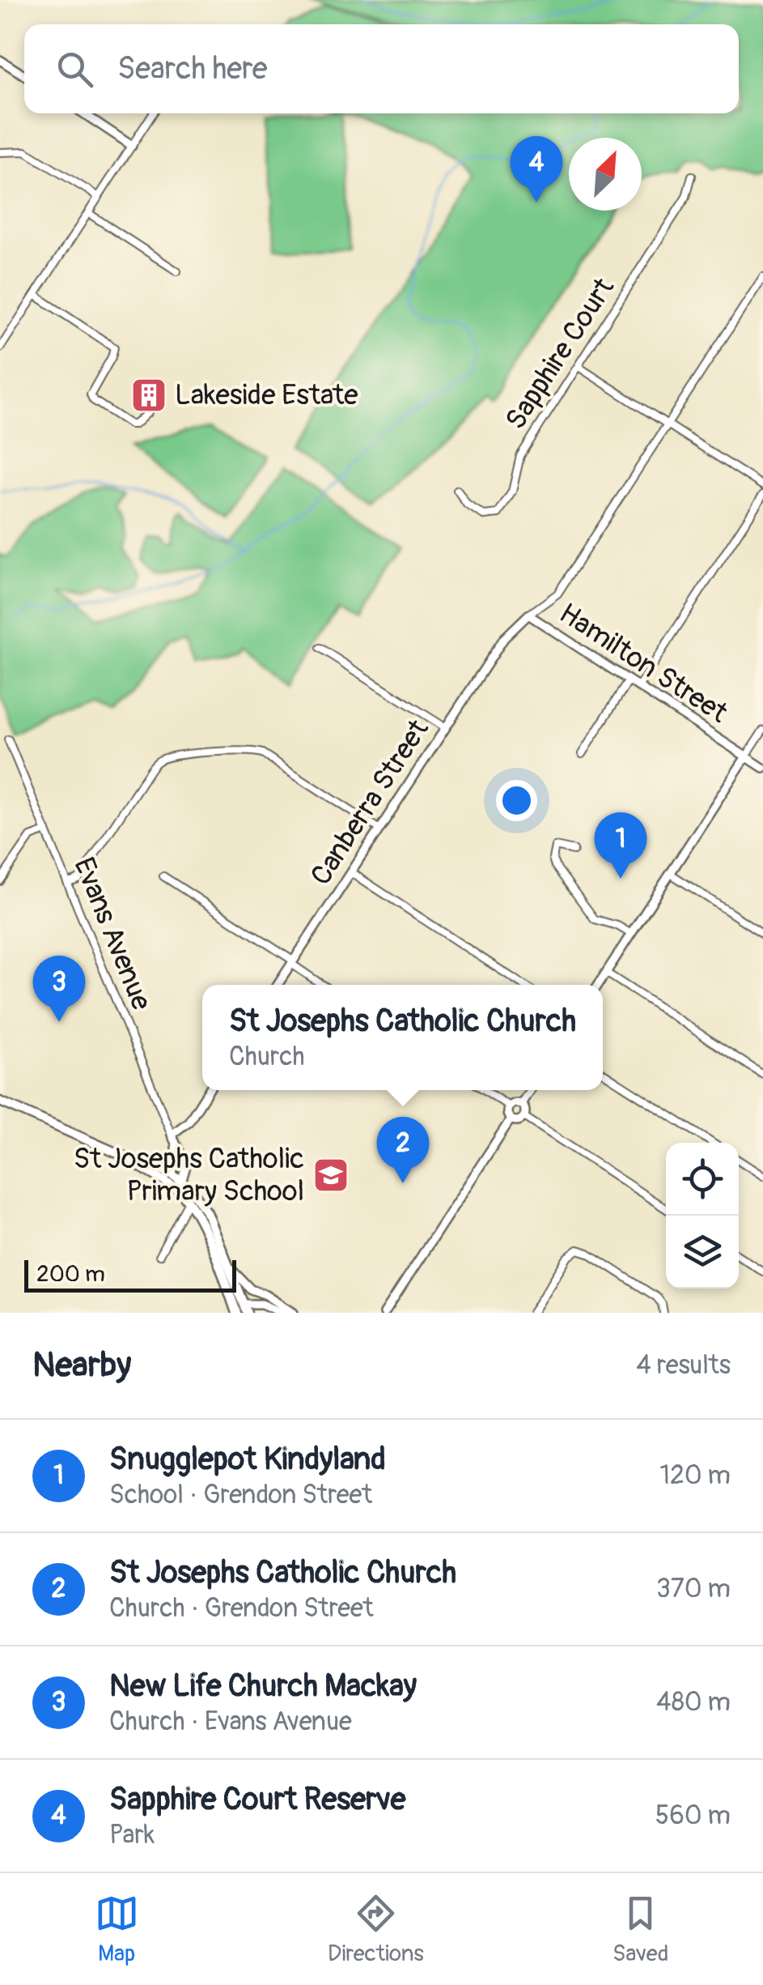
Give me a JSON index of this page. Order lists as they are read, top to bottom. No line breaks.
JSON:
{"streets":{"street":["Sapphire Court","Hamilton Street","Canberra Street","Evans Avenue"]},"crossings":[["Hamilton Street","Canberra Street"]],"places":{"building":["Lakeside Estate"],"school or university":["St Josephs Catholic Primary School"]},"scale_bar":"200 m","north":"top right","page":{"search":"Search here","pins":["4","1","3","2"],"popup":["St Josephs Catholic Church","Church"],"scale":"200 m","heading":["Nearby","4 results"],"list":[{"mark":"1","name":"Snugglepot Kindyland","note":"School · Grendon Street","value":"120 m"},{"mark":"2","name":"St Josephs Catholic Church","note":"Church · Grendon Street","value":"370 m"},{"mark":"3","name":"New Life Church Mackay","note":"Church · Evans Avenue","value":"480 m"},{"mark":"4","name":"Sapphire Court Reserve","note":"Park","value":"560 m"}],"nav":["Map","Directions","Saved"]}}
